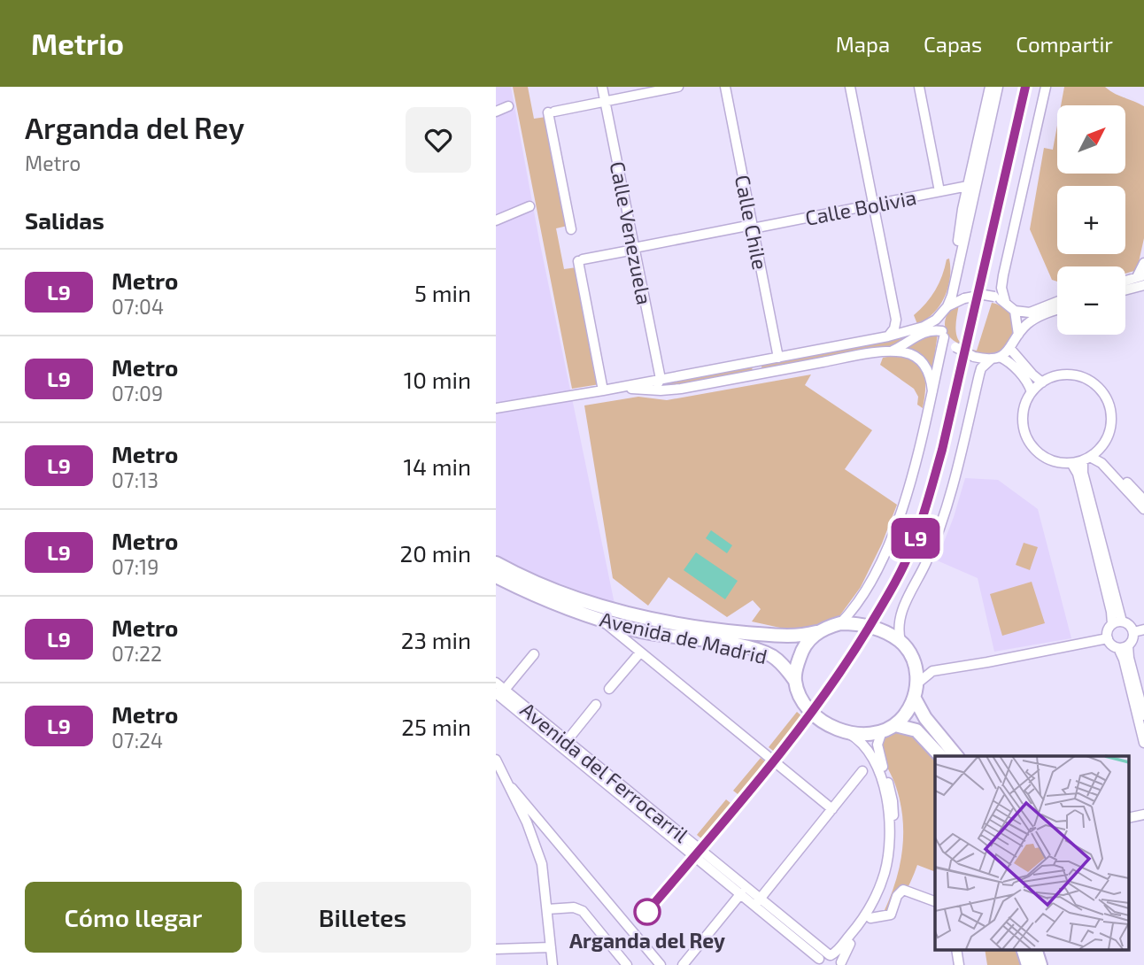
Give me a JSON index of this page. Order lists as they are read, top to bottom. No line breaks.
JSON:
{"streets":{"highway":["Avenida de Madrid"],"street":["Calle Bolivia","Calle Chile","Calle Venezuela","Avenida del Ferrocarril"]},"crossings":[["Calle Bolivia","Calle Chile"],["Calle Bolivia","Calle Venezuela"]],"places":["Arganda del Rey"],"lines":["metro line L9"],"north":"top right","page":{"header":"Metrio","nav":["Mapa","Capas","Compartir"],"heading":[["Arganda del Rey","Metro"],"Salidas"],"on_map":"L9","map_buttons":["+","−"],"list":[{"mark":"L9","name":"Metro","note":"07:04","value":"5 min"},{"mark":"L9","name":"Metro","note":"07:09","value":"10 min"},{"mark":"L9","name":"Metro","note":"07:13","value":"14 min"},{"mark":"L9","name":"Metro","note":"07:19","value":"20 min"},{"mark":"L9","name":"Metro","note":"07:22","value":"23 min"},{"mark":"L9","name":"Metro","note":"07:24","value":"25 min"}],"buttons":["Cómo llegar","Billetes"]}}
